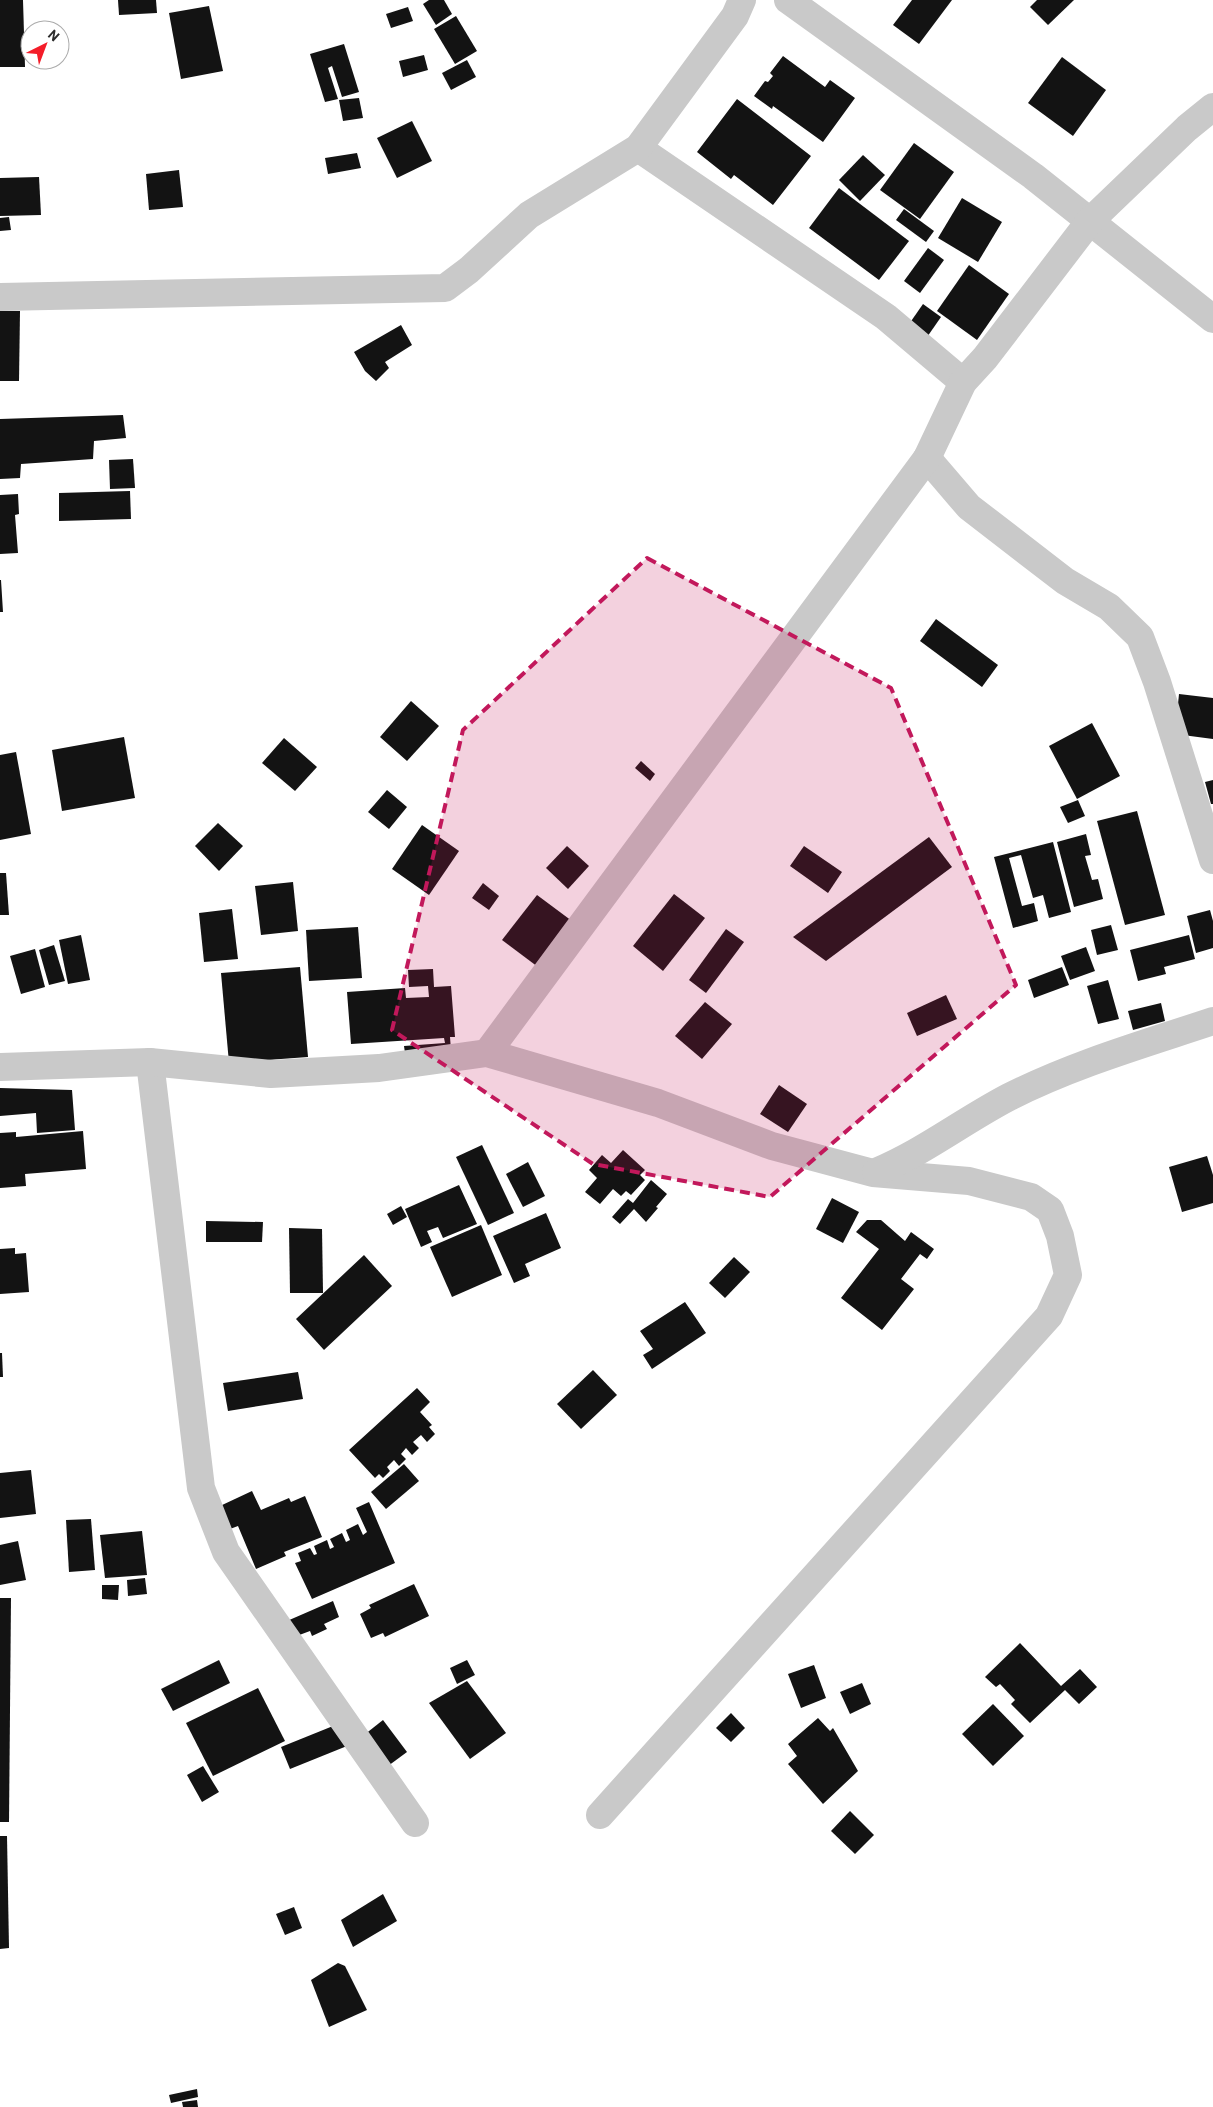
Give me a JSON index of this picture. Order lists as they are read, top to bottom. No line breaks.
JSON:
{"north":"top right"}
